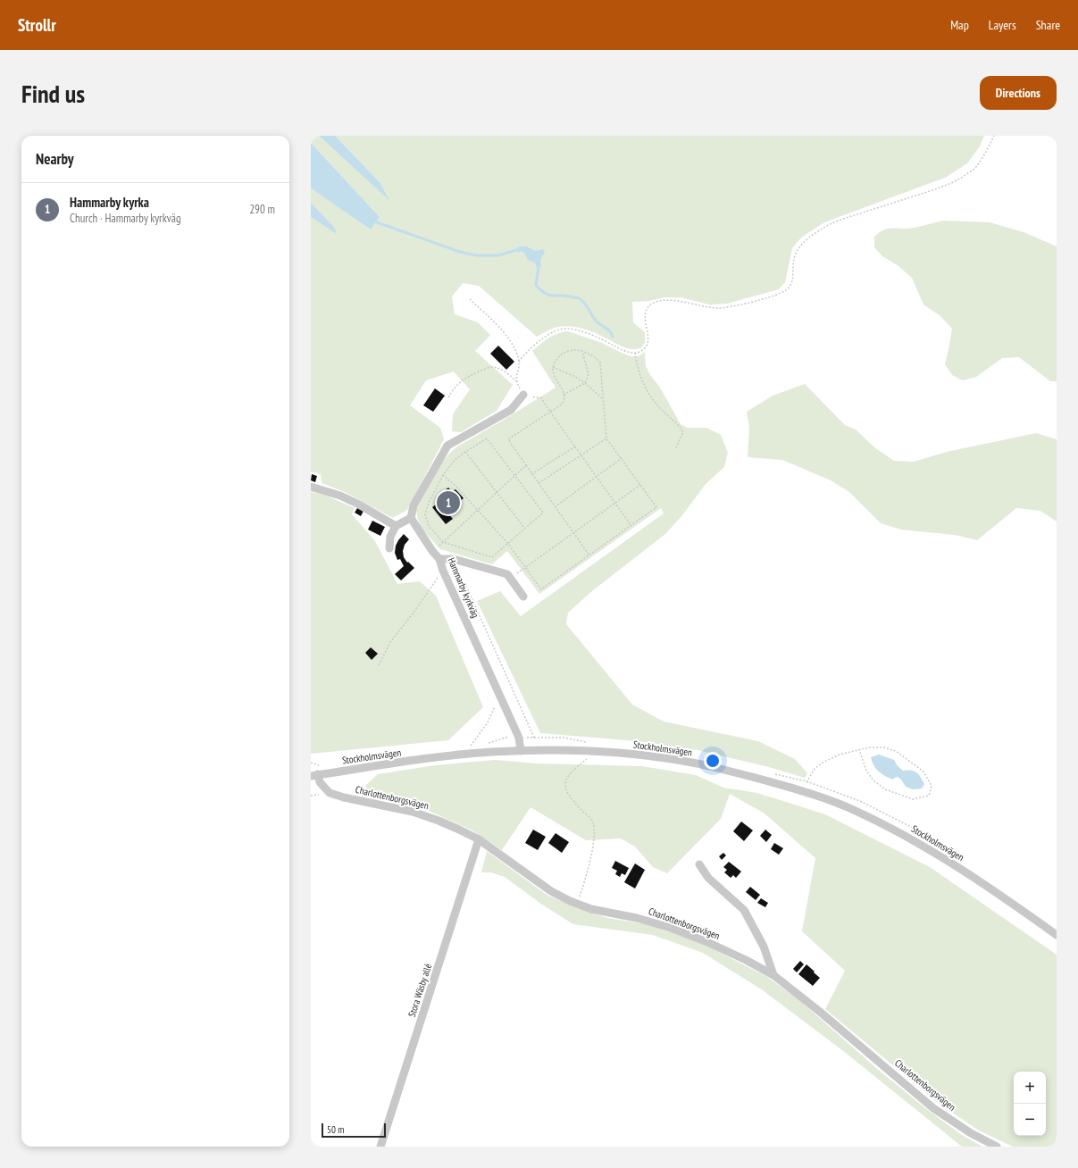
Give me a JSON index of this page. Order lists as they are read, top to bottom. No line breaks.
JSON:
{"streets":{"street":["Hammarby kyrkväg","Stockholmsvägen","Charlottenborgsvägen","Stora Wäsby allé"]},"crossings":[["Hammarby kyrkväg","Stockholmsvägen"],["Stockholmsvägen","Charlottenborgsvägen"],["Charlottenborgsvägen","Stora Wäsby allé"]],"scale_bar":"50 m","page":{"header":"Strollr","nav":["Map","Layers","Share"],"buttons":"Directions","title":"Find us","heading":"Nearby","list":[{"mark":"1","name":"Hammarby kyrka","note":"Church · Hammarby kyrkväg","value":"290 m"}],"pins":"1","map_buttons":["+","−"],"scale":"50 m"}}
